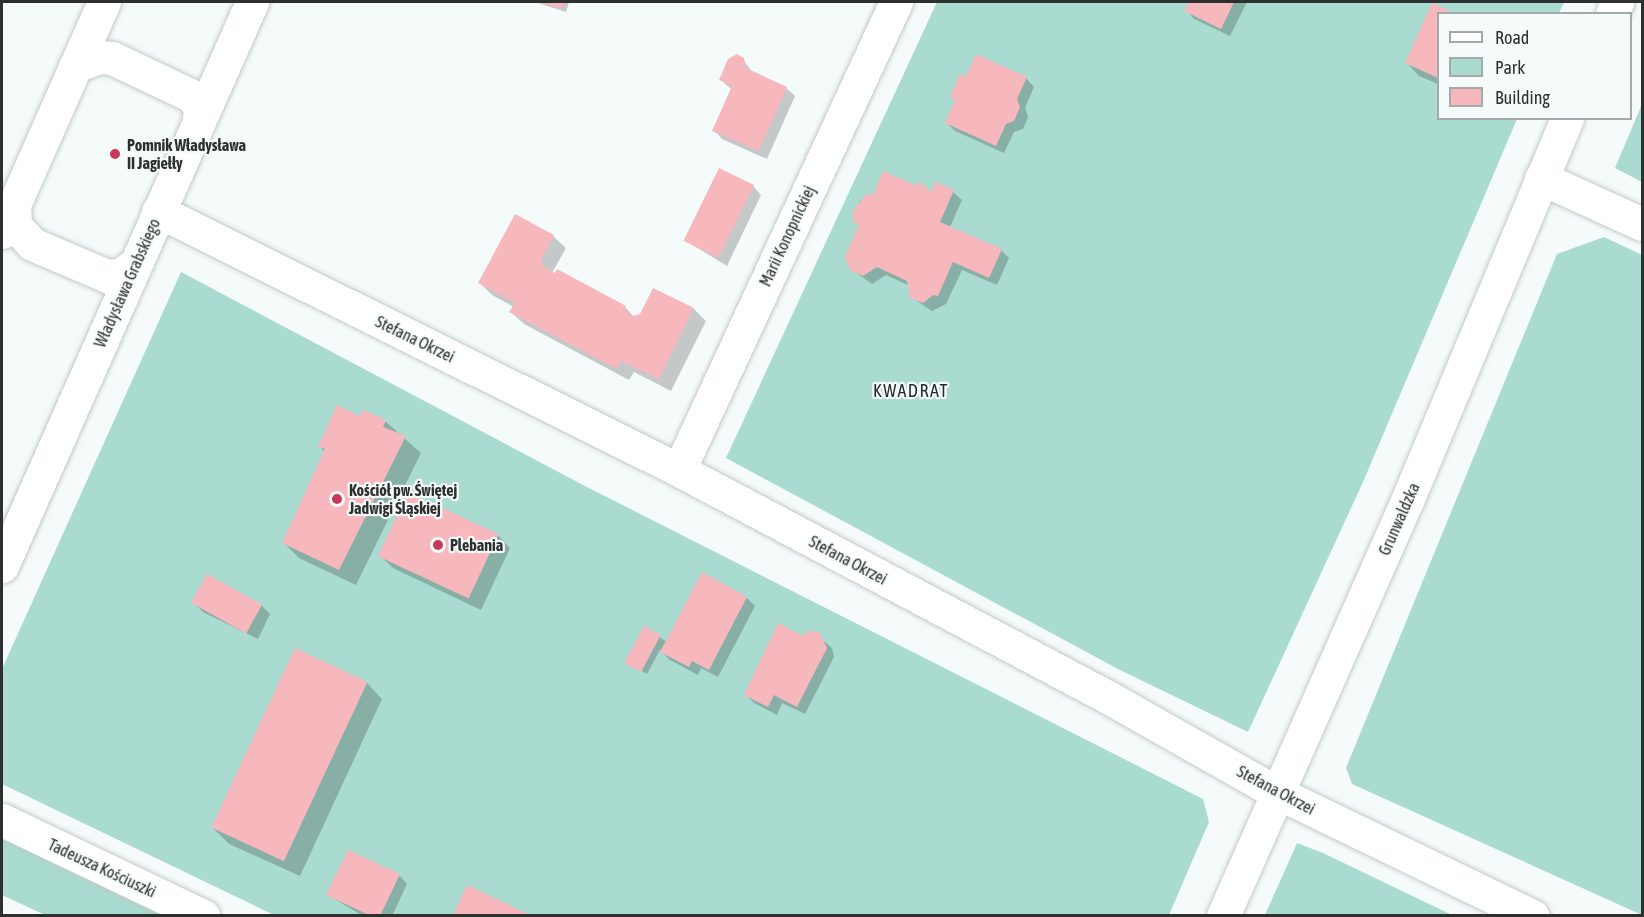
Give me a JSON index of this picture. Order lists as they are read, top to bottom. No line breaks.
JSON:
{"streets":{"street":["Marii Konopnickiej","Władysława Grabskiego","Stefana Okrzei","Grunwaldzka","Tadeusza Kościuszki"]},"crossings":[["Marii Konopnickiej","Stefana Okrzei"],["Władysława Grabskiego","Stefana Okrzei"],["Stefana Okrzei","Grunwaldzka"]],"districts":["KWADRAT"],"places":["Pomnik Władysława II Jagiełły","Kościół pw. Świętej Jadwigi Śląskiej","Plebania"],"legend":["Road","Park","Building"]}
